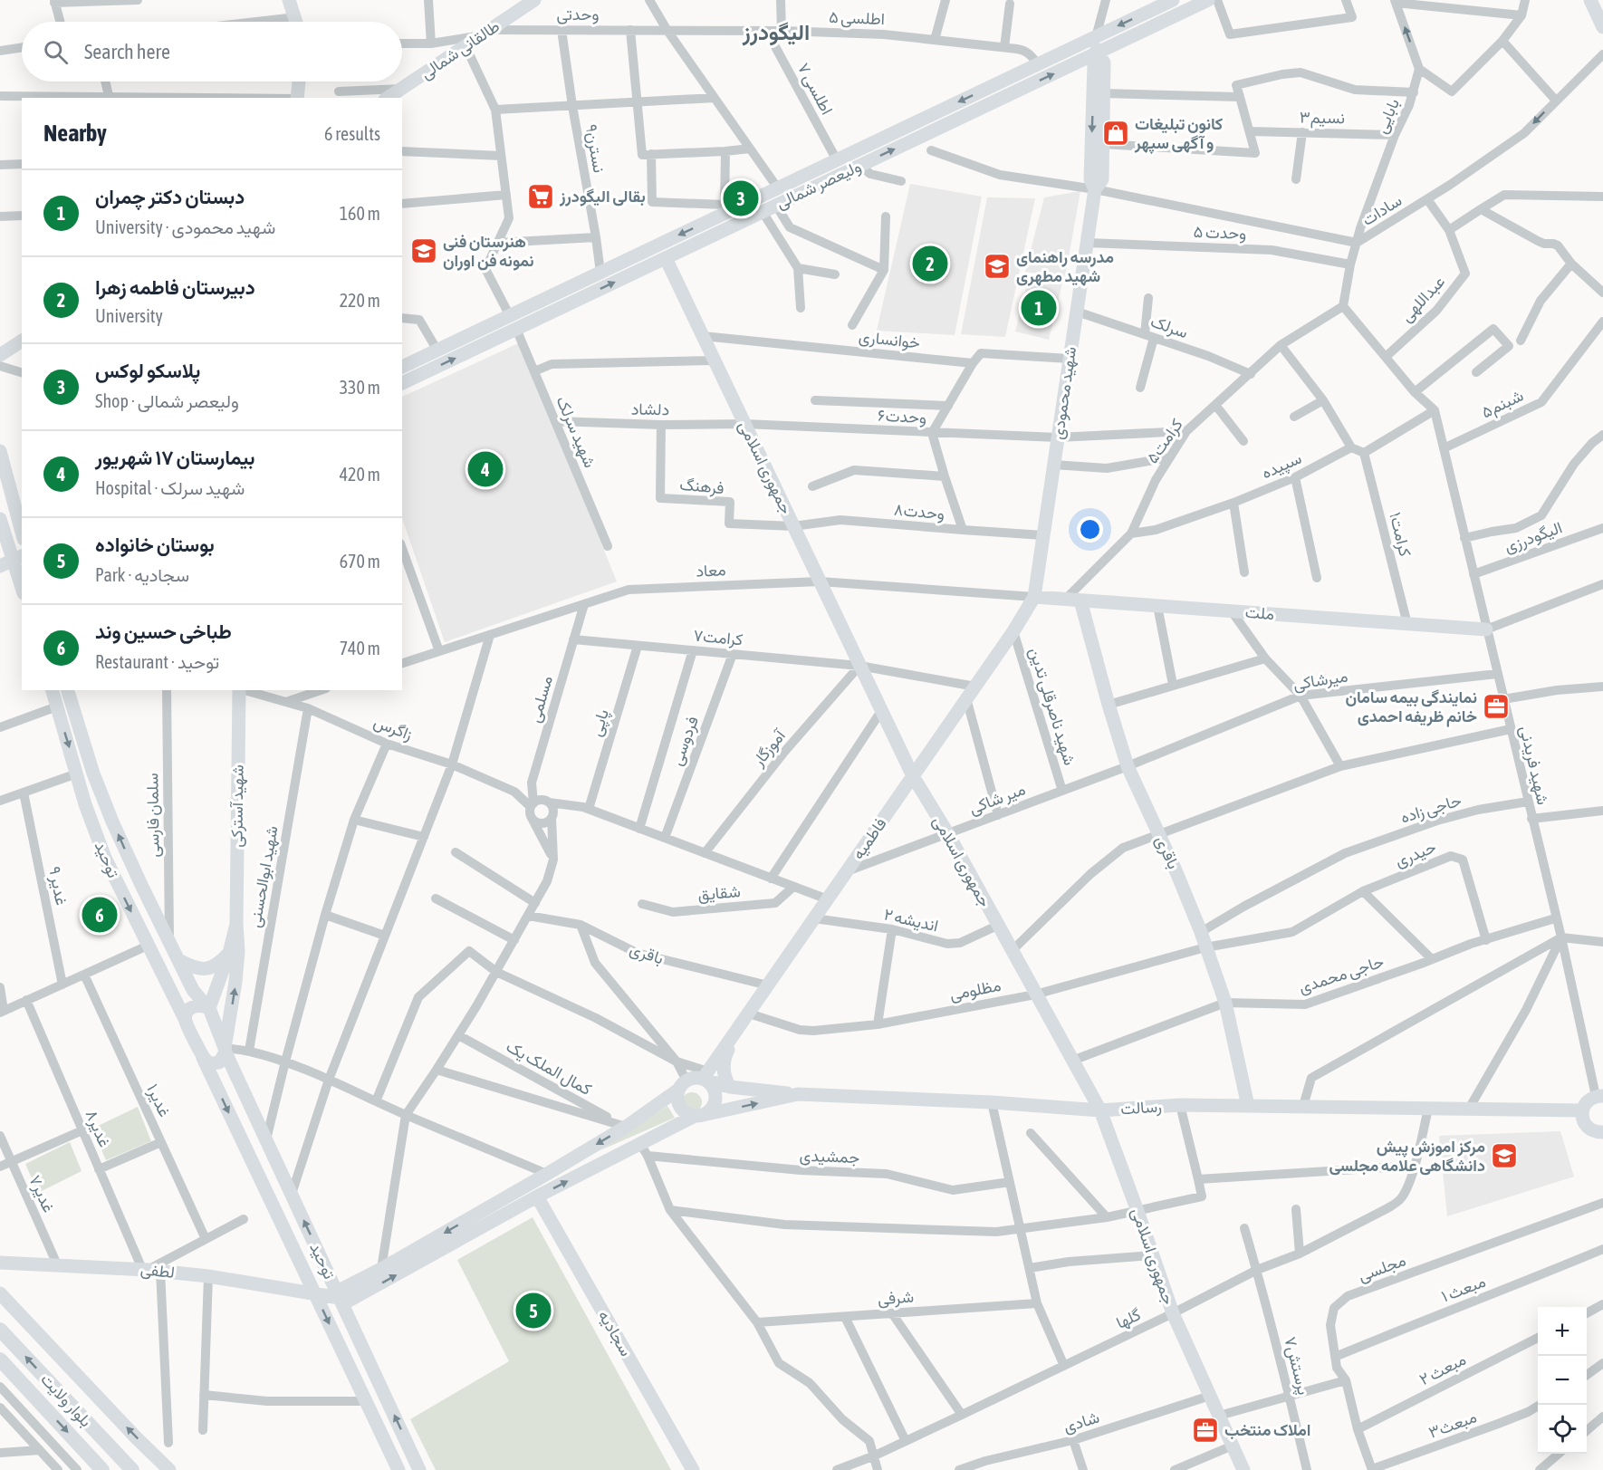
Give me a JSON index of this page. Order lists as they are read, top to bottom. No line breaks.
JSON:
{"streets":{"main road":["طالقانی شمالی","ولیعصر شمالی","شهید محمودی","جمهوری اسلامی","ملت","شهید آسترکی","فاطمیه","باقری","توحید","رسالت","لطفی","سجادیه","بلوار ولایت"],"street":["وحدتی","اطلسی ۵","اطلسی ۷","بابایی","نسیم۳","نسترن۹","سادات","وحدت ۵","عبداللهی","سرلک","خوانساری","شبنم۵","دلشاد","وحدت۶","شهید سرلک","کرامت۵","سپیده","فرهنگ","وحدت۸","کرامت۱","الیگودرزی","معاد","کرامت۷","میرشاکی","مسلمی","شهید ناصرقلی تدین","پاپی","زاگرس","فردوسی","آموزگار","شهید فریدنی","میر شاکی","حاجی زاده","سلمان فارسی","حیدری","شهید ابوالحسنی","غدیر ۹","شقایق","اندیشه ۲","حاجی محمدی","مظلومی","کمال الملک یک","غدیر۱","غدیر۸","جمشیدی","غدیر۷","مجلسی","مبعث ۱","شرفی","گلها","پرستش۷","مبعث ۲","شادی","مبعث۳"]},"crossings":[["وحدتی","اطلسی ۵"],["وحدتی","طالقانی شمالی"],["وحدتی","نسترن۹"],["اطلسی ۵","اطلسی ۷"],["اطلسی ۵","ولیعصر شمالی"],["اطلسی ۷","ولیعصر شمالی"],["بابایی","نسیم۳"],["بابایی","سادات"],["بابایی","وحدت ۵"],["بابایی","کرامت۵"],["نسترن۹","ولیعصر شمالی"],["ولیعصر شمالی","شهید محمودی"],["ولیعصر شمالی","شهید سرلک"],["ولیعصر شمالی","جمهوری اسلامی"],["سادات","عبداللهی"],["سادات","شهید محمودی"],["وحدت ۵","شهید محمودی"],["سرلک","شهید محمودی"],["سرلک","کرامت۵"],["خوانساری","شهید محمودی"],["خوانساری","جمهوری اسلامی"],["شهید محمودی","وحدت۶"],["شهید محمودی","وحدت۸"],["شهید محمودی","معاد"],["شهید محمودی","ملت"],["شهید محمودی","فاطمیه"],["شبنم۵","شهید فریدنی"],["دلشاد","وحدت۶"],["دلشاد","شهید سرلک"],["دلشاد","جمهوری اسلامی"],["دلشاد","فرهنگ"],["وحدت۶","کرامت۵"],["وحدت۶","جمهوری اسلامی"],["کرامت۵","سپیده"],["کرامت۵","ملت"],["جمهوری اسلامی","فرهنگ"],["جمهوری اسلامی","وحدت۸"],["جمهوری اسلامی","معاد"],["جمهوری اسلامی","کرامت۷"],["جمهوری اسلامی","آموزگار"],["جمهوری اسلامی","میر شاکی"],["جمهوری اسلامی","فاطمیه"],["جمهوری اسلامی","اندیشه ۲"],["جمهوری اسلامی","حاجی محمدی"],["جمهوری اسلامی","مظلومی"],["جمهوری اسلامی","رسالت"],["جمهوری اسلامی","گلها"],["جمهوری اسلامی","شادی"],["فرهنگ","وحدت۸"],["کرامت۱","ملت"],["الیگودرزی","شهید فریدنی"],["معاد","ملت"],["معاد","مسلمی"],["معاد","فاطمیه"],["ملت","شهید فریدنی"],["ملت","فاطمیه"],["ملت","باقری"],["کرامت۷","مسلمی"],["کرامت۷","پاپی"],["کرامت۷","فردوسی"],["کرامت۷","آموزگار"],["کرامت۷","فاطمیه"],["میرشاکی","شهید فریدنی"],["میرشاکی","میر شاکی"],["میرشاکی","باقری"],["مسلمی","زاگرس"],["شهید ناصرقلی تدین","میر شاکی"],["شهید ناصرقلی تدین","فاطمیه"],["زاگرس","شهید ابوالحسنی"],["شهید فریدنی","حاجی زاده"],["شهید فریدنی","حاجی محمدی"],["میر شاکی","فاطمیه"],["میر شاکی","باقری"],["حاجی زاده","باقری"],["سلمان فارسی","توحید"],["فاطمیه","باقری"],["فاطمیه","اندیشه ۲"],["فاطمیه","مظلومی"],["فاطمیه","رسالت"],["باقری","حاجی محمدی"],["باقری","مظلومی"],["باقری","رسالت"],["حیدری","حاجی محمدی"],["حیدری","مظلومی"],["توحید","رسالت"],["توحید","لطفی"],["رسالت","جمشیدی"],["رسالت","لطفی"],["رسالت","گلها"],["رسالت","سجادیه"],["غدیر۸","لطفی"],["غدیر۷","لطفی"],["مجلسی","مبعث ۱"],["مجلسی","مبعث ۲"],["مجلسی","مبعث۳"],["گلها","پرستش۷"]],"districts":["الیگودرز"],"places":{"shop":["کانون تبلیغات و آگهی سپهر"],"supermarket":["بقالی الیگودرز"],"school or university":["هنرستان فنی نمونه فن اوران","مدرسه راهنمای شهید مطهری","مرکز اموزش پیش دانشگاهی علامه مجلسی"],"office":["نمایندگی بیمه سامان خانم ظریفه احمدی","املاک منتخب"]},"page":{"search":"Search here","heading":["Nearby","6 results"],"list":[{"mark":"1","name":"دبستان دکتر چمران","note":"University · شهید محمودی","value":"160 m"},{"mark":"2","name":"دبیرستان فاطمه زهرا","note":"University","value":"220 m"},{"mark":"3","name":"پلاسکو لوکس","note":"Shop · ولیعصر شمالی","value":"330 m"},{"mark":"4","name":"بیمارستان ۱۷ شهریور","note":"Hospital · شهید سرلک","value":"420 m"},{"mark":"5","name":"بوستان خانواده","note":"Park · سجادیه","value":"670 m"},{"mark":"6","name":"طباخی حسین وند","note":"Restaurant · توحید","value":"740 m"}],"pins":["3","2","1","4","6","5"],"map_buttons":["+","−"]}}
